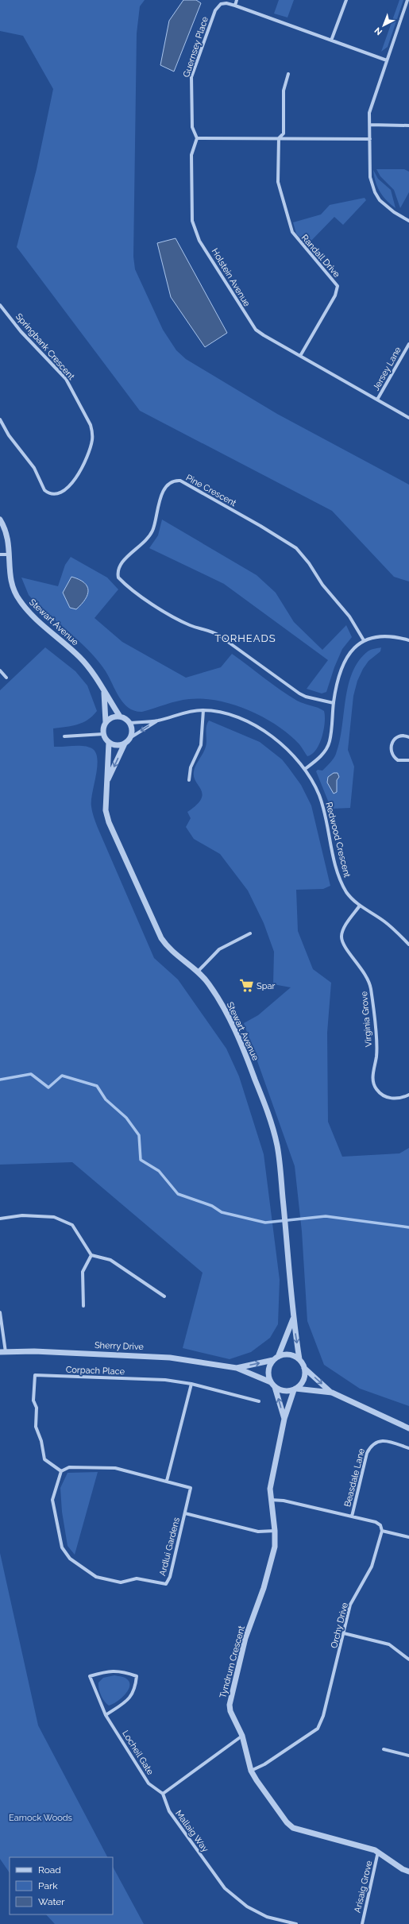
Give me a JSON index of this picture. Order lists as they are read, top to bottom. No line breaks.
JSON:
{"streets":{"street":["Guernsey Place","Randall Drive","Holstein Avenue","Springbank Crescent","Jersey Lane","Pine Crescent","Stewart Avenue","Redwood Crescent","Virginia Grove","Sherry Drive","Corpach Place","Beasdale Lane","Ardlui Gardens","Orchy Drive","Tyndrum Crescent","Locheil Gate","Mallaig Way","Arisaig Grove"]},"crossings":[["Guernsey Place","Holstein Avenue"],["Randall Drive","Holstein Avenue"],["Holstein Avenue","Jersey Lane"],["Stewart Avenue","Redwood Crescent"],["Stewart Avenue","Sherry Drive"],["Stewart Avenue","Tyndrum Crescent"],["Redwood Crescent","Virginia Grove"],["Sherry Drive","Tyndrum Crescent"],["Corpach Place","Ardlui Gardens"],["Ardlui Gardens","Tyndrum Crescent"],["Orchy Drive","Tyndrum Crescent"],["Tyndrum Crescent","Arisaig Grove"],["Locheil Gate","Mallaig Way"]],"districts":["TORHEADS"],"parks":["Earnock Woods"],"places":{"supermarket":["Spar"]},"legend":["Road","Park","Water"],"north":"bottom left"}
